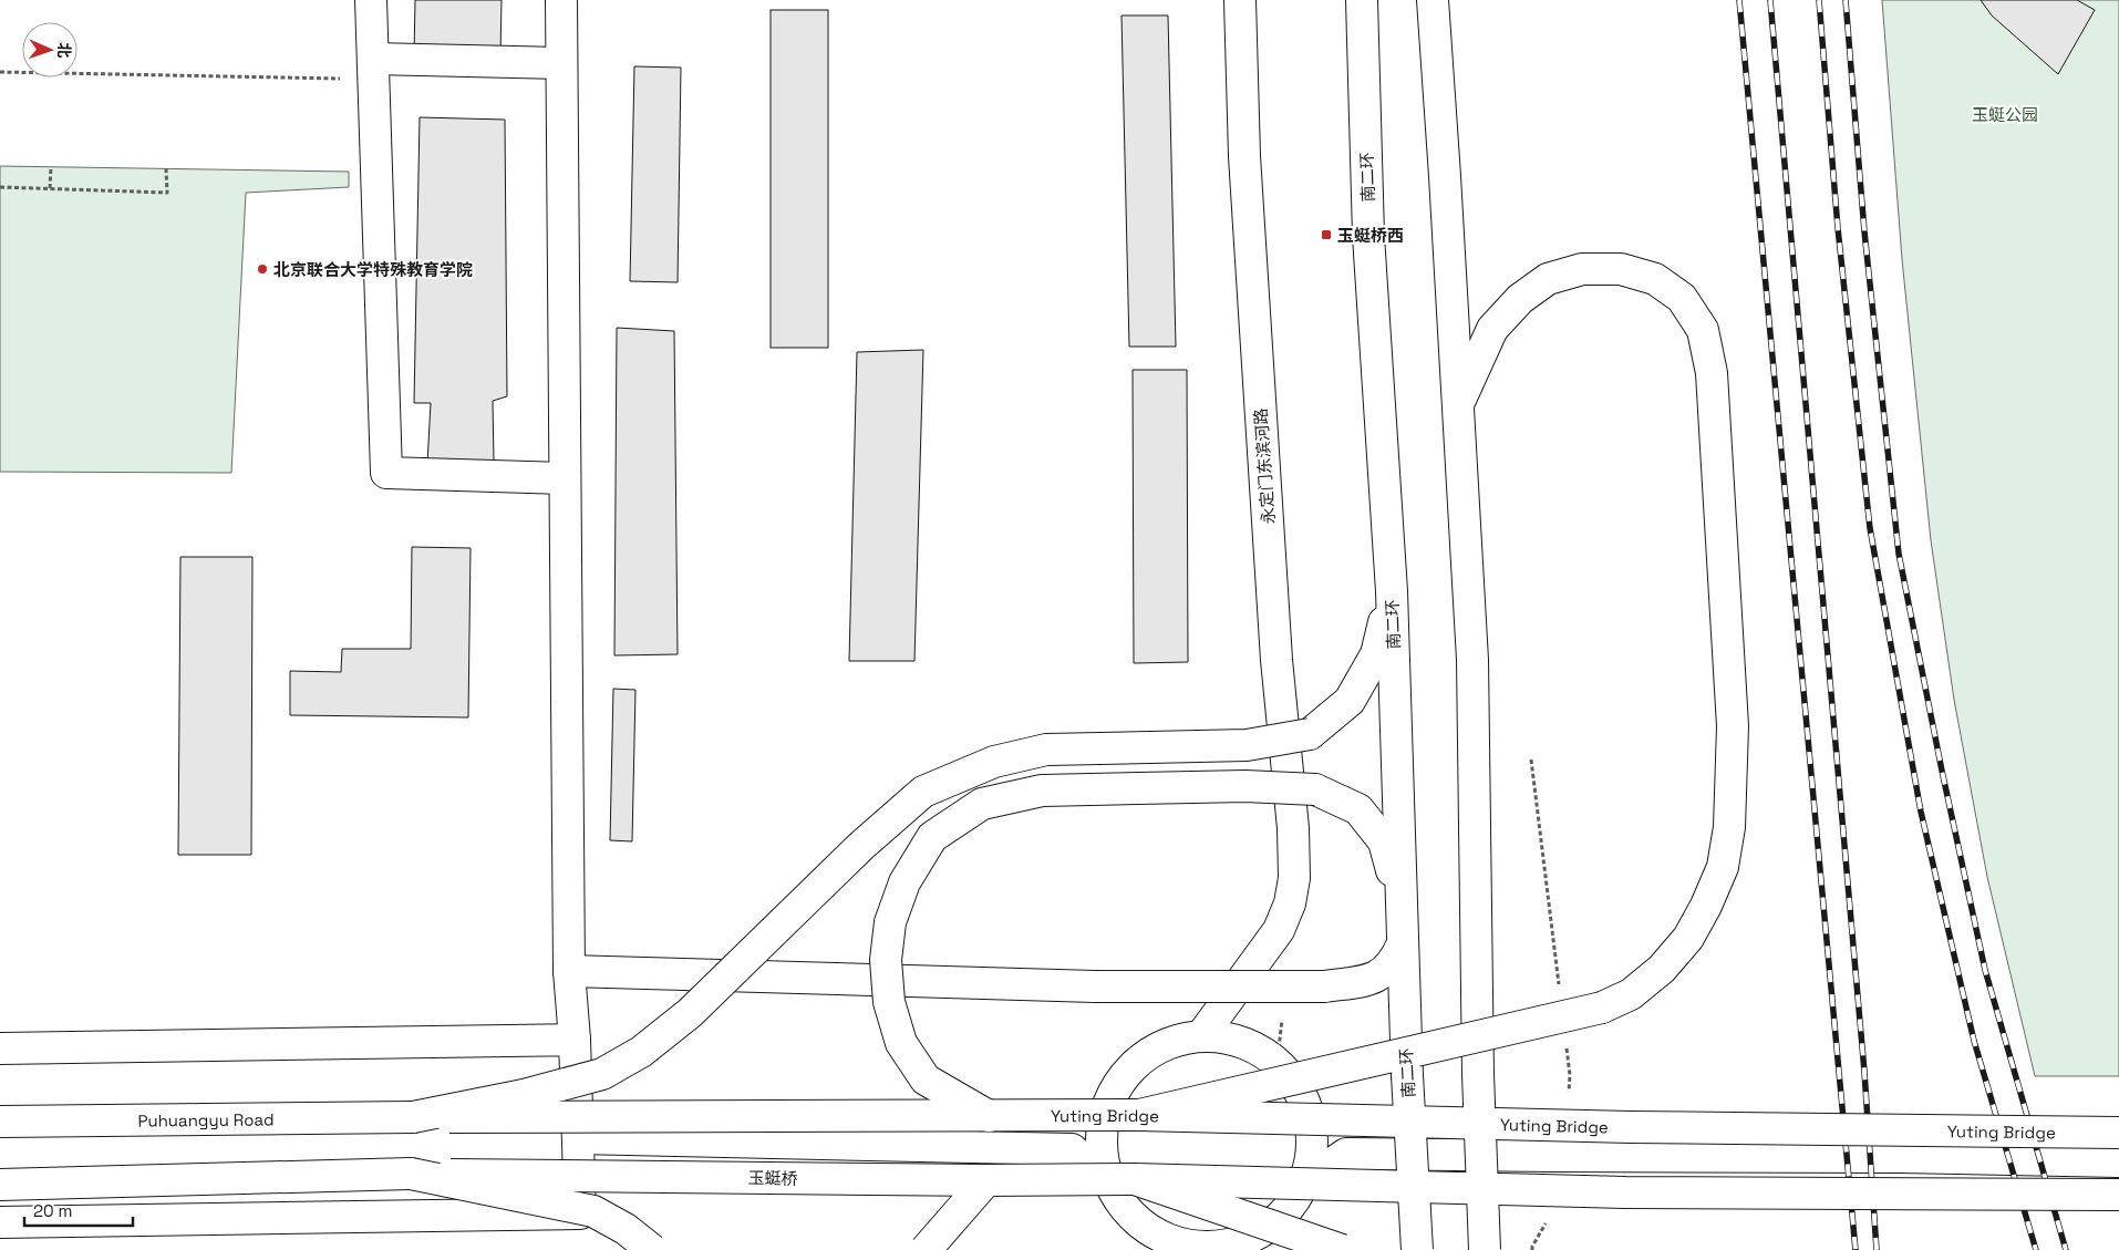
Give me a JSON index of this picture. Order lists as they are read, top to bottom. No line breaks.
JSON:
{"streets":{"main road":["南二环","永定门东滨河路","Yuting Bridge","Puhuangyu Road","玉蜓桥"]},"parks":["玉蜓公园"],"places":{"transit":["玉蜓桥西"],"other":["北京联合大学特殊教育学院"]},"scale_bar":"20 m","north":"right"}
